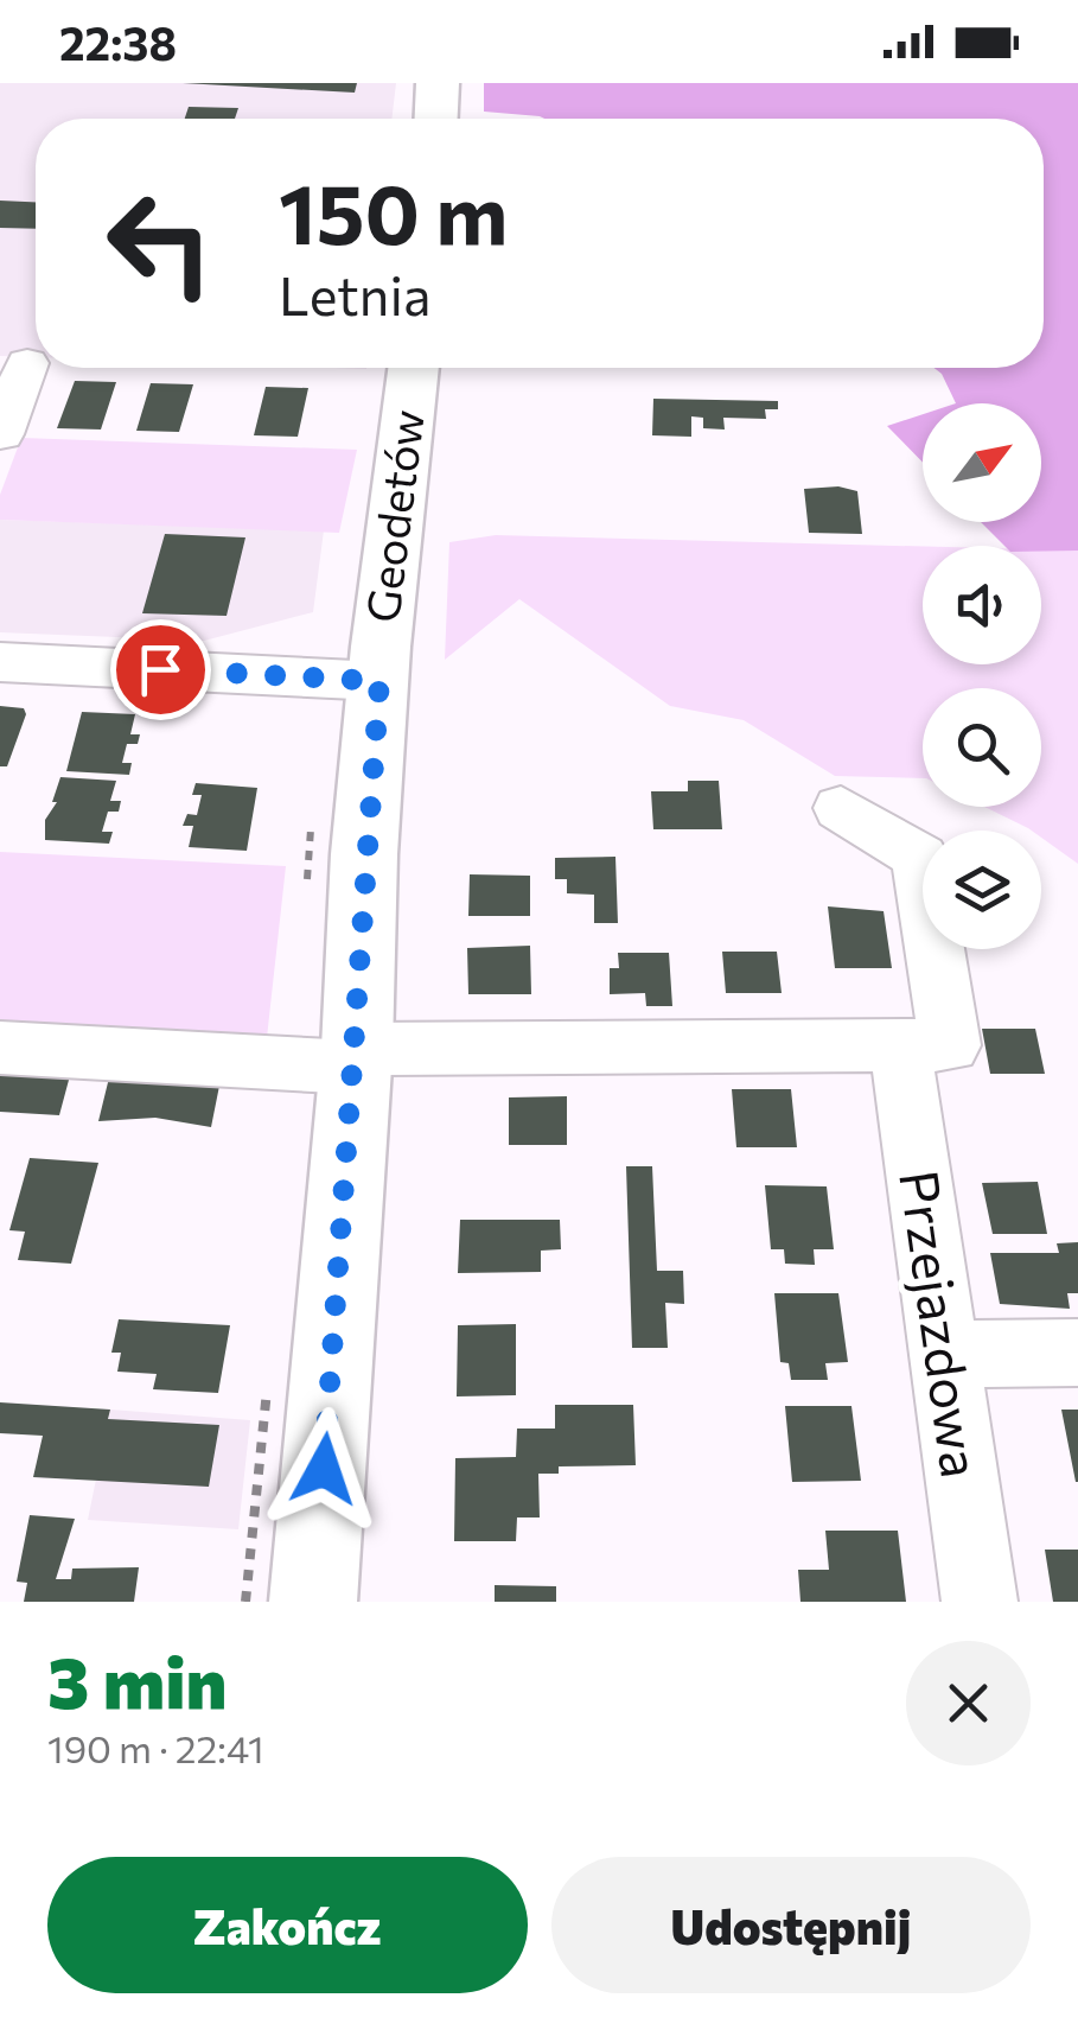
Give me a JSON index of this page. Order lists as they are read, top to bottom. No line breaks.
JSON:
{"streets":{"main road":["Geodetów"],"street":["Przejazdowa"]},"north":"top right","page":{"status":"22:38","turn":["150 m","Letnia"],"heading":["3 min","190 m · 22:41"],"buttons":["Zakończ","Udostępnij"]}}
